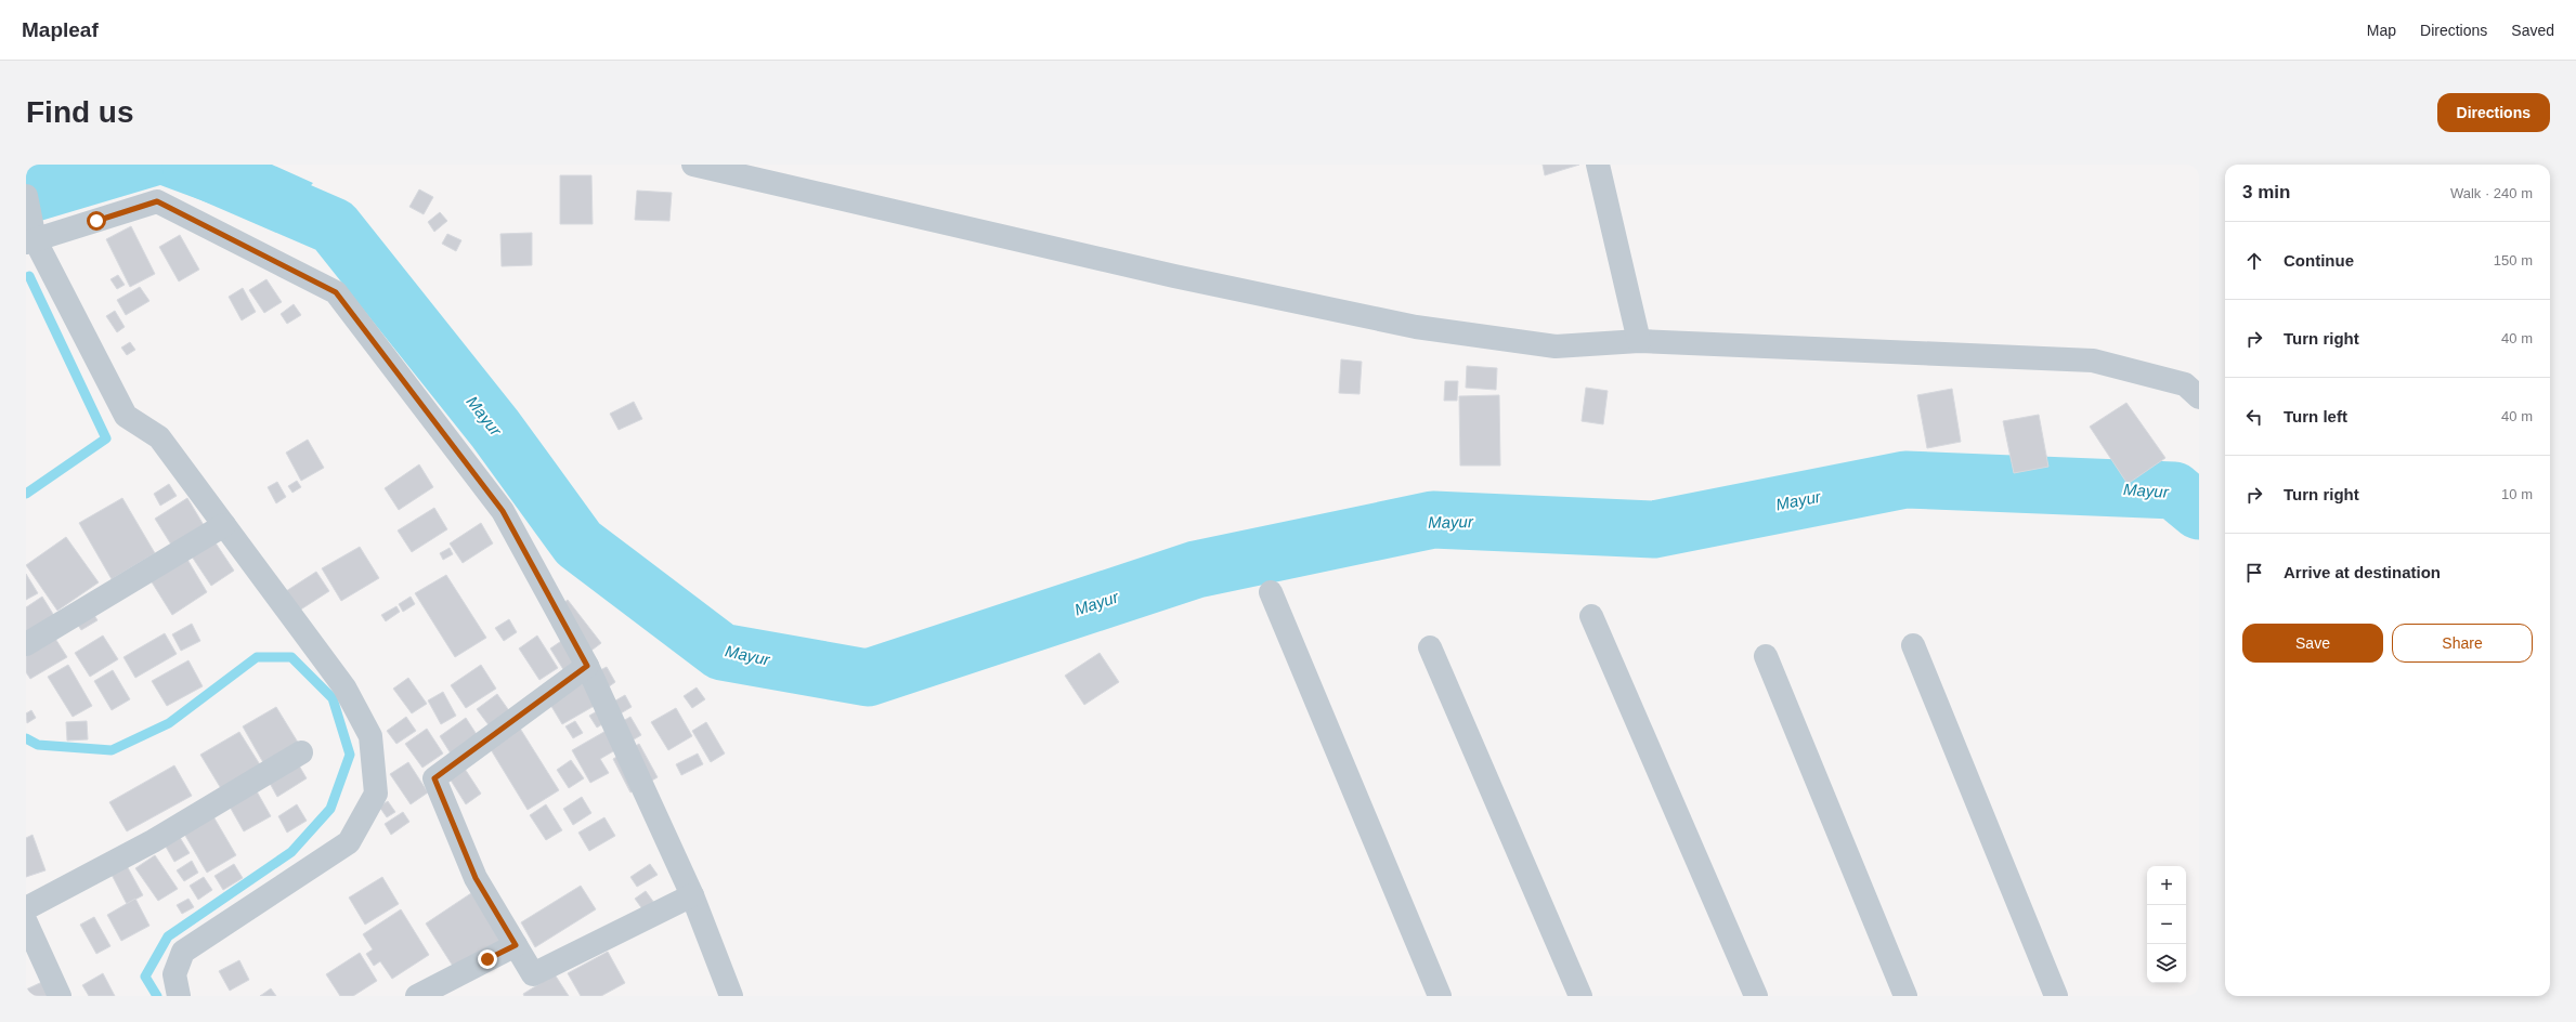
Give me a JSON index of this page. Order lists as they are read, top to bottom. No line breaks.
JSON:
{"water":["Mayur"],"page":{"header":"Mapleaf","nav":["Map","Directions","Saved"],"buttons":["Directions",["Save","Share"]],"title":"Find us","heading":["3 min","Walk · 240 m"],"list":[["Continue","150 m"],["Turn right","40 m"],["Turn left","40 m"],["Turn right","10 m"],"Arrive at destination"],"map_buttons":["+","−"]}}
